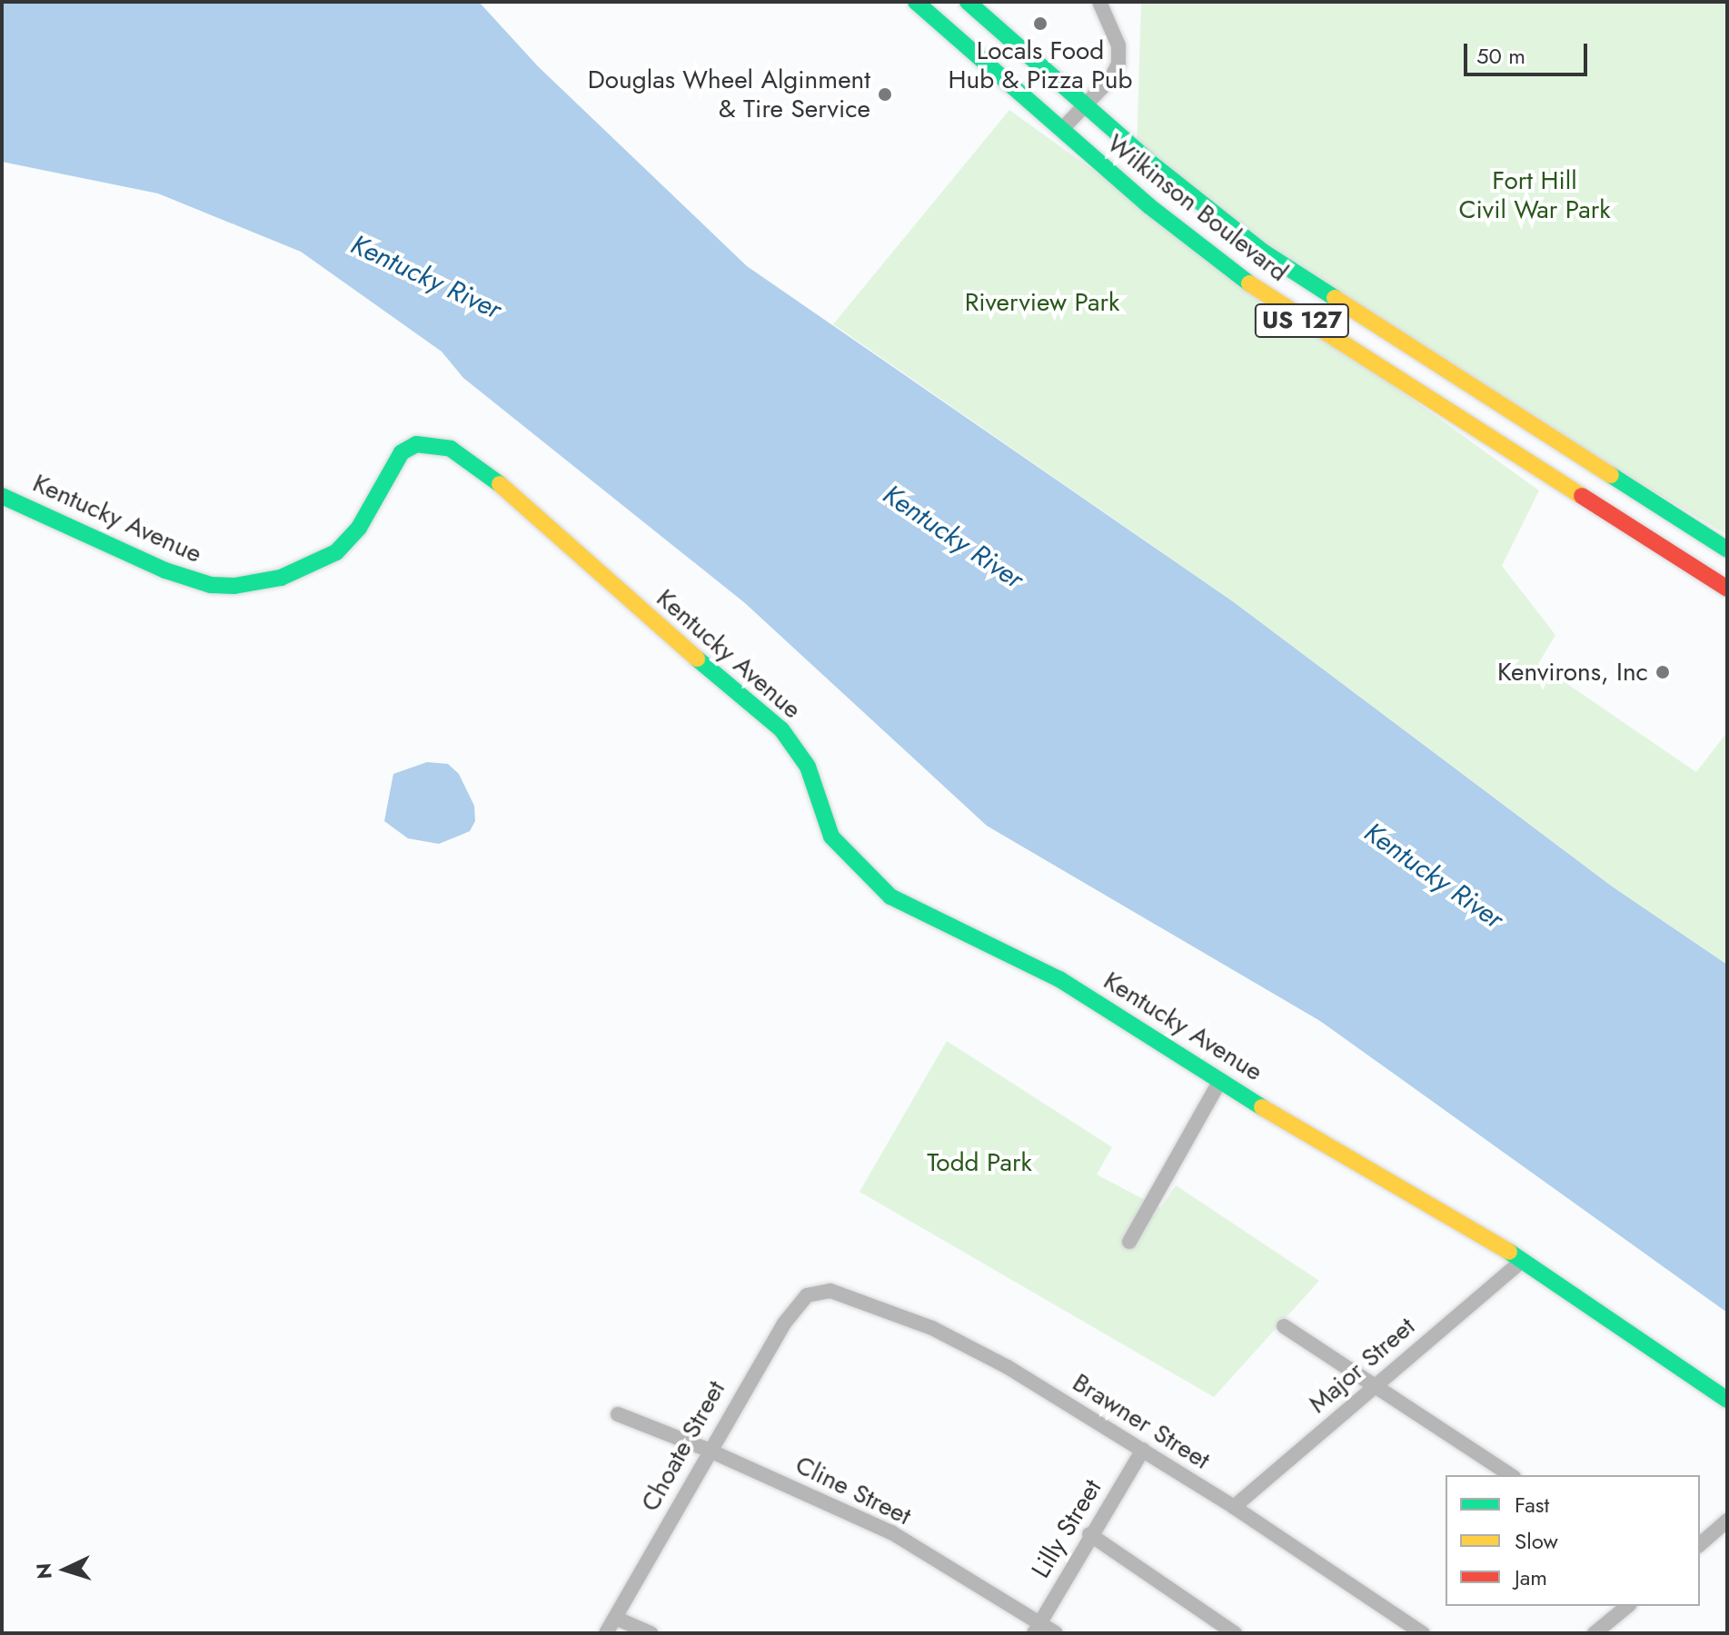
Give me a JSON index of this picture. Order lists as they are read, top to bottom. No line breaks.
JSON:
{"streets":{"main road":["Wilkinson Boulevard","US 127","Kentucky Avenue"],"street":["Major Street","Brawner Street","Choate Street","Cline Street","Lilly Street"]},"crossings":[["Kentucky Avenue","Major Street"],["Major Street","Brawner Street"],["Brawner Street","Choate Street"],["Brawner Street","Lilly Street"],["Choate Street","Cline Street"],["Cline Street","Lilly Street"]],"water":["Kentucky River"],"parks":["Fort Hill Civil War Park","Riverview Park","Todd Park"],"places":["Locals Food Hub & Pizza Pub","Douglas Wheel Alginment & Tire Service","Kenvirons, Inc"],"legend":["Fast","Slow","Jam"],"scale_bar":"50 m","north":"left"}
